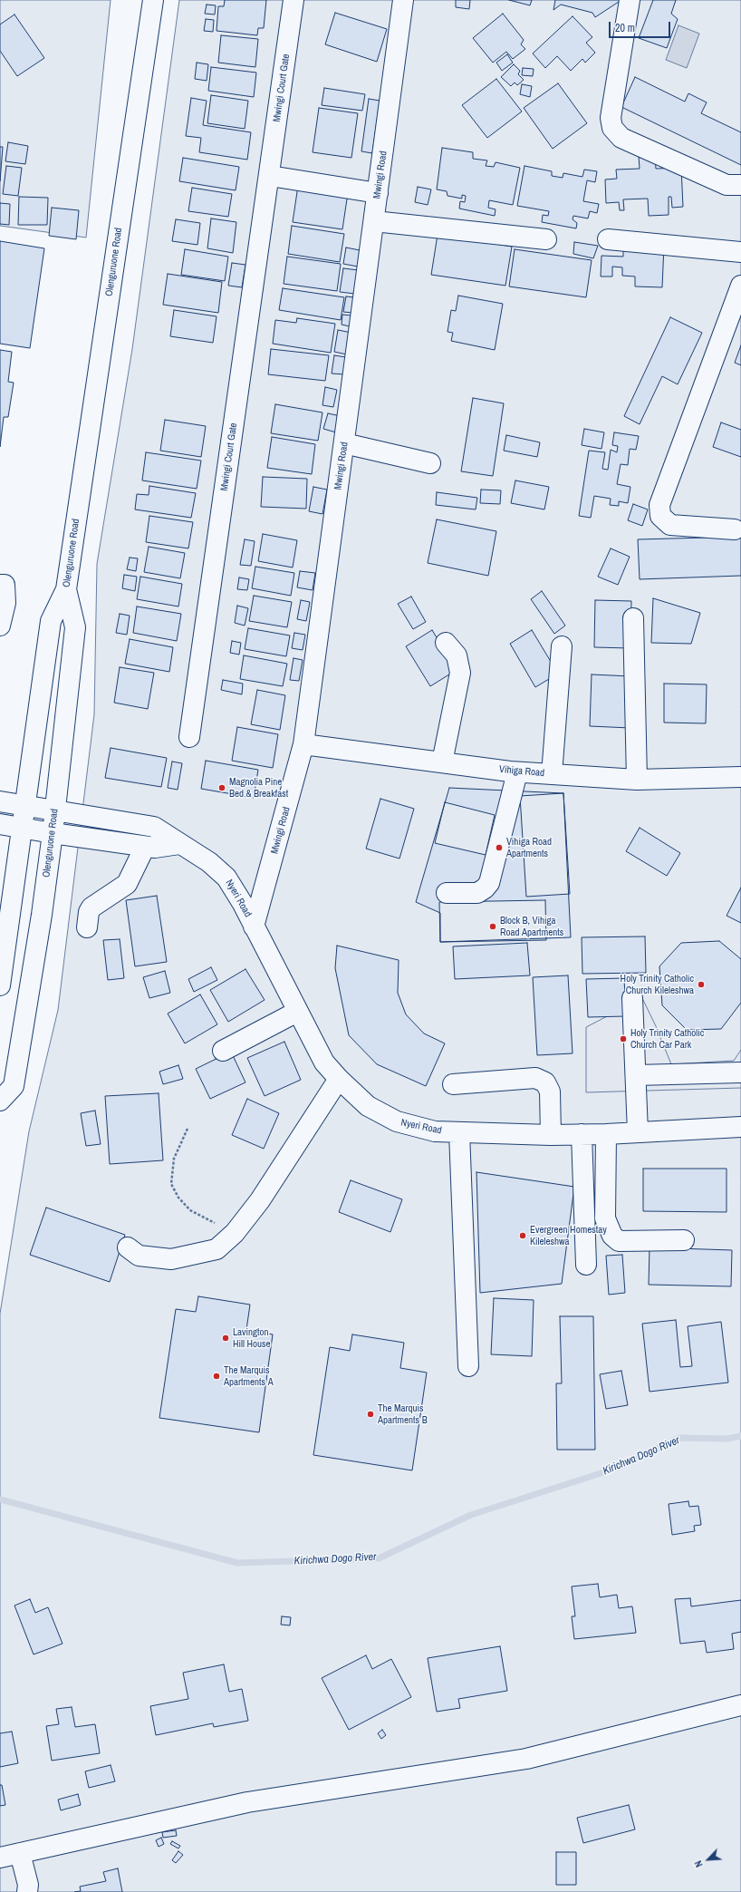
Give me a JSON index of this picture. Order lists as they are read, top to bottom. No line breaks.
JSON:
{"streets":{"street":["Mwingi Court Gate","Mwingi Road","Olenguruone Road","Vihiga Road","Nyeri Road"]},"crossings":[["Mwingi Road","Vihiga Road"],["Mwingi Road","Nyeri Road"],["Olenguruone Road","Nyeri Road"]],"water":["Kirichwa Dogo River"],"places":["Magnolia Pine Bed & Breakfast","Vihiga Road Apartments","Block B, Vihiga Road Apartments","Holy Trinity Catholic Church Kileleshwa","Holy Trinity Catholic Church Car Park","Evergreen Homestay Kileleshwa","Lavington Hill House","The Marquis Apartments A","The Marquis Apartments B"],"scale_bar":"20 m","north":"bottom left"}
